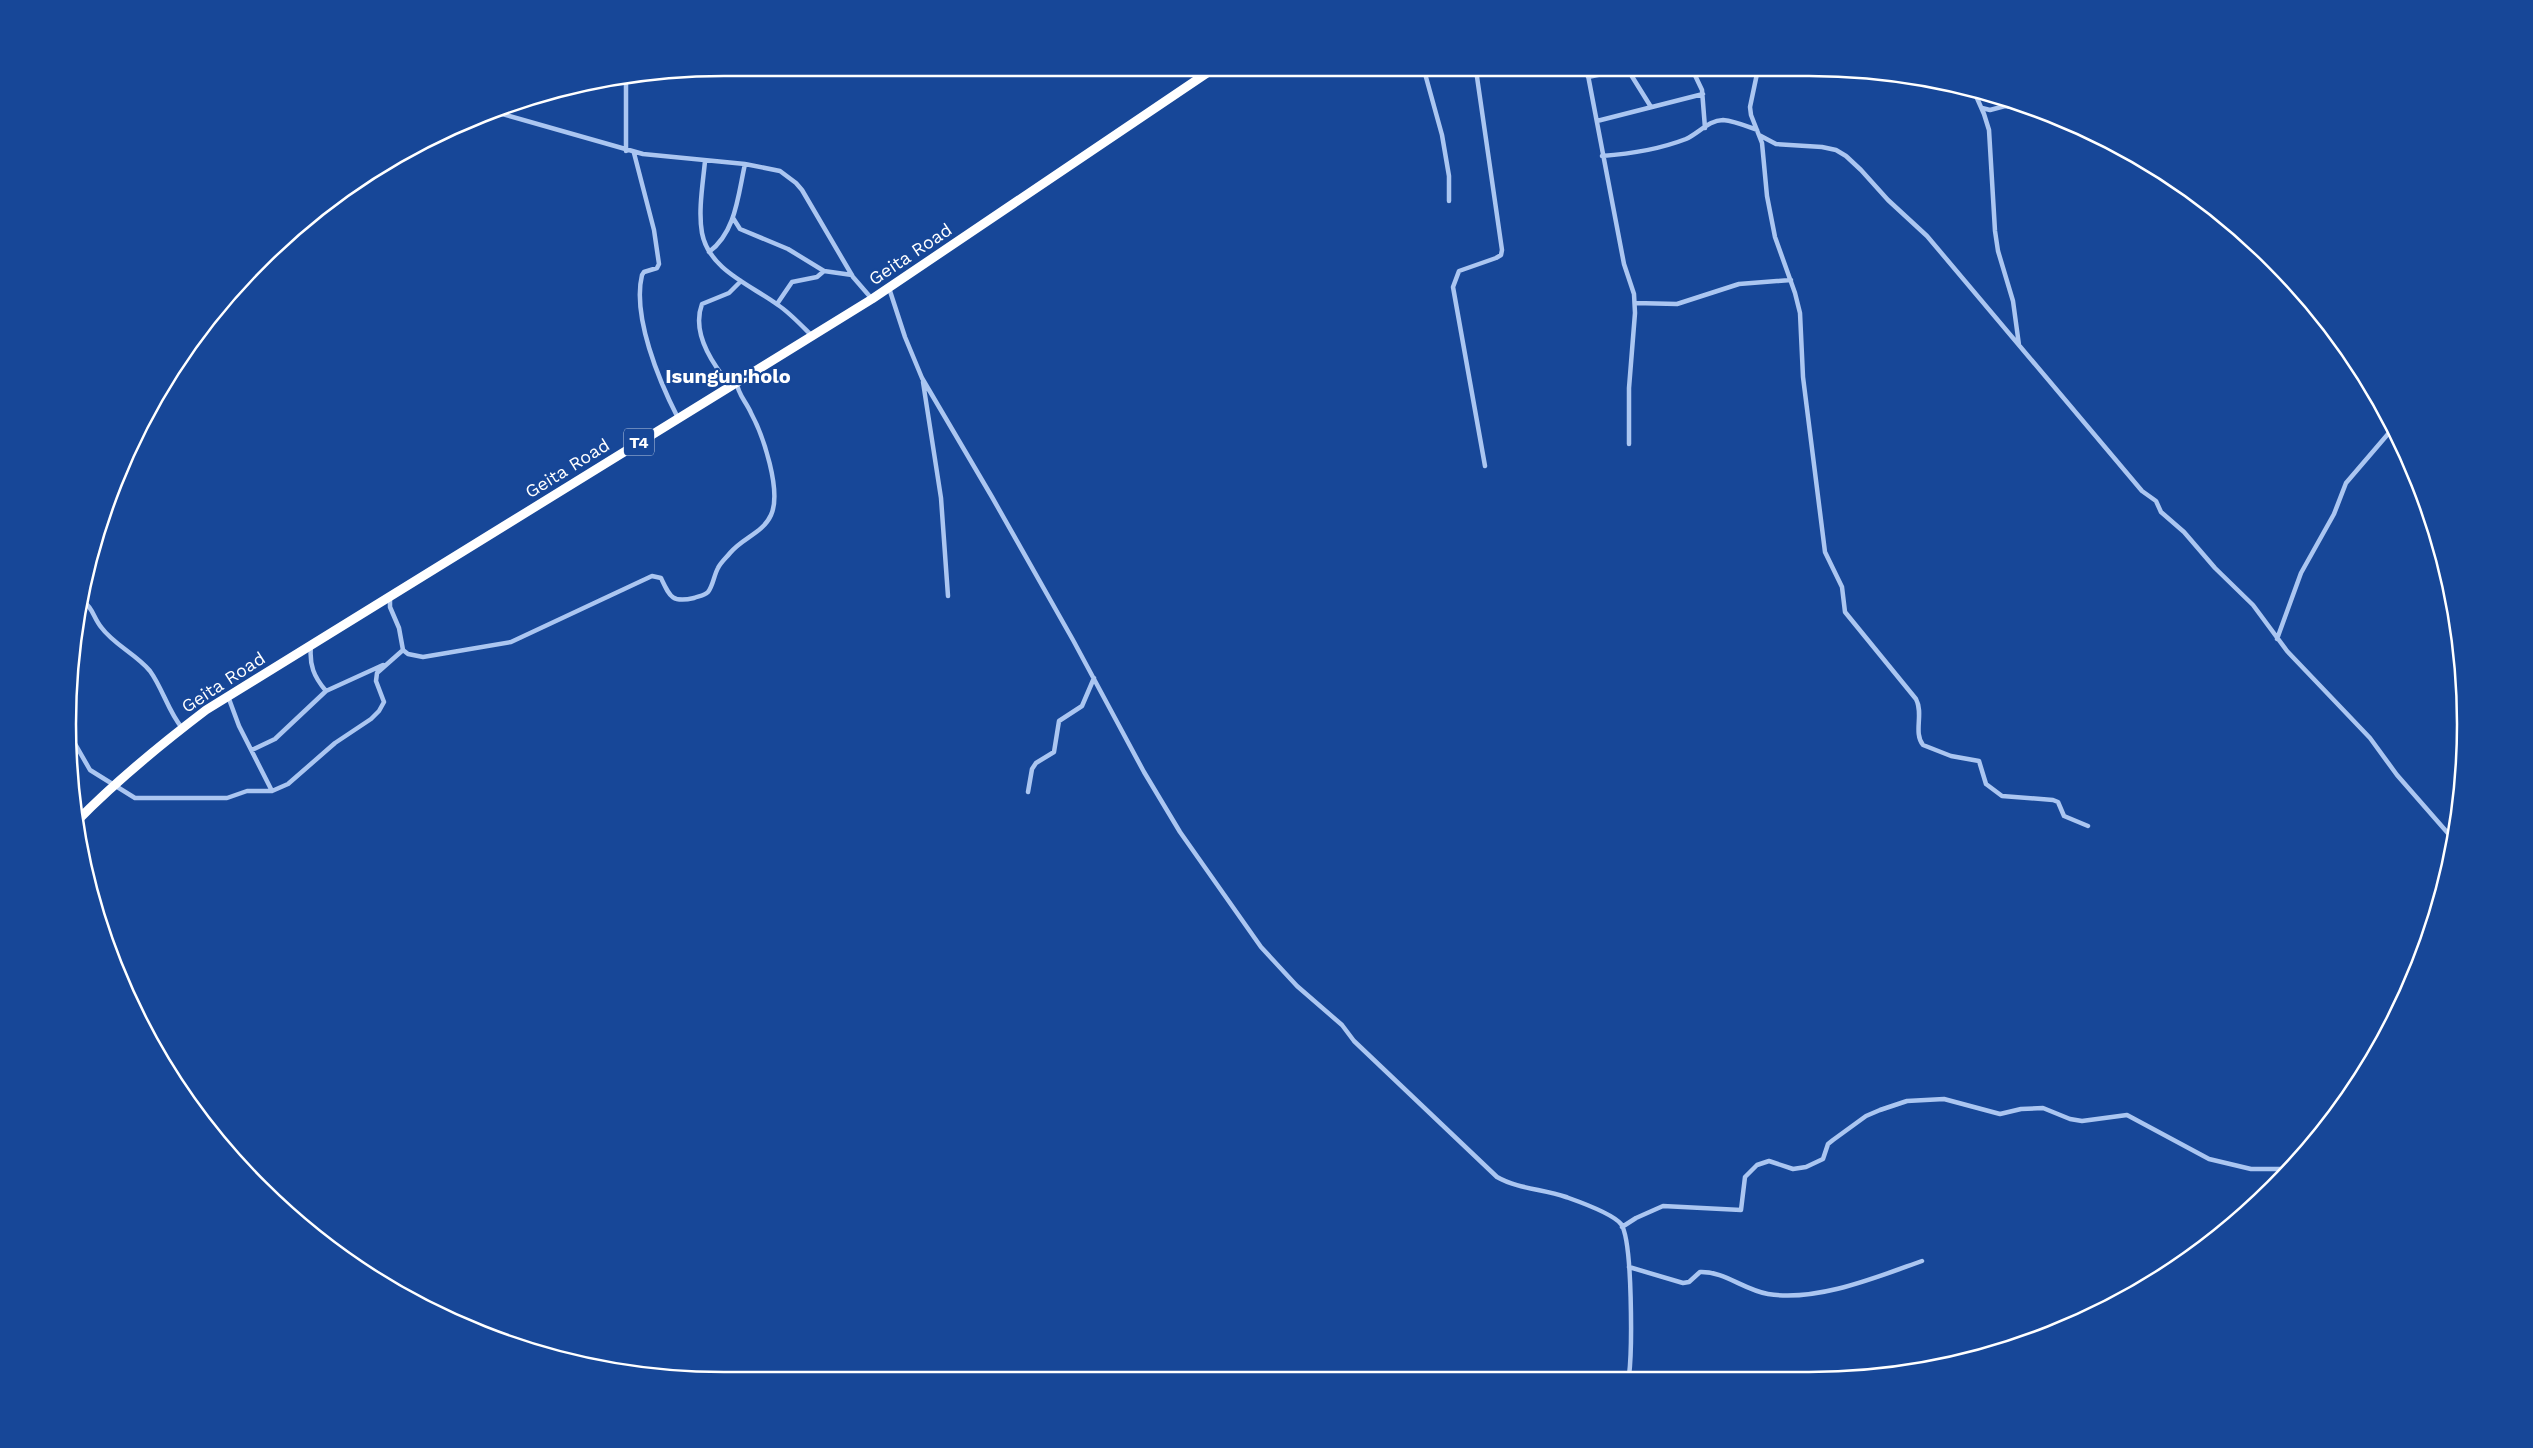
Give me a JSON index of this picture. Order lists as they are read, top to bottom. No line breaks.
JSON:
{"streets":{"highway":["Geita Road","T4"]},"districts":["Isungun'holo"]}
